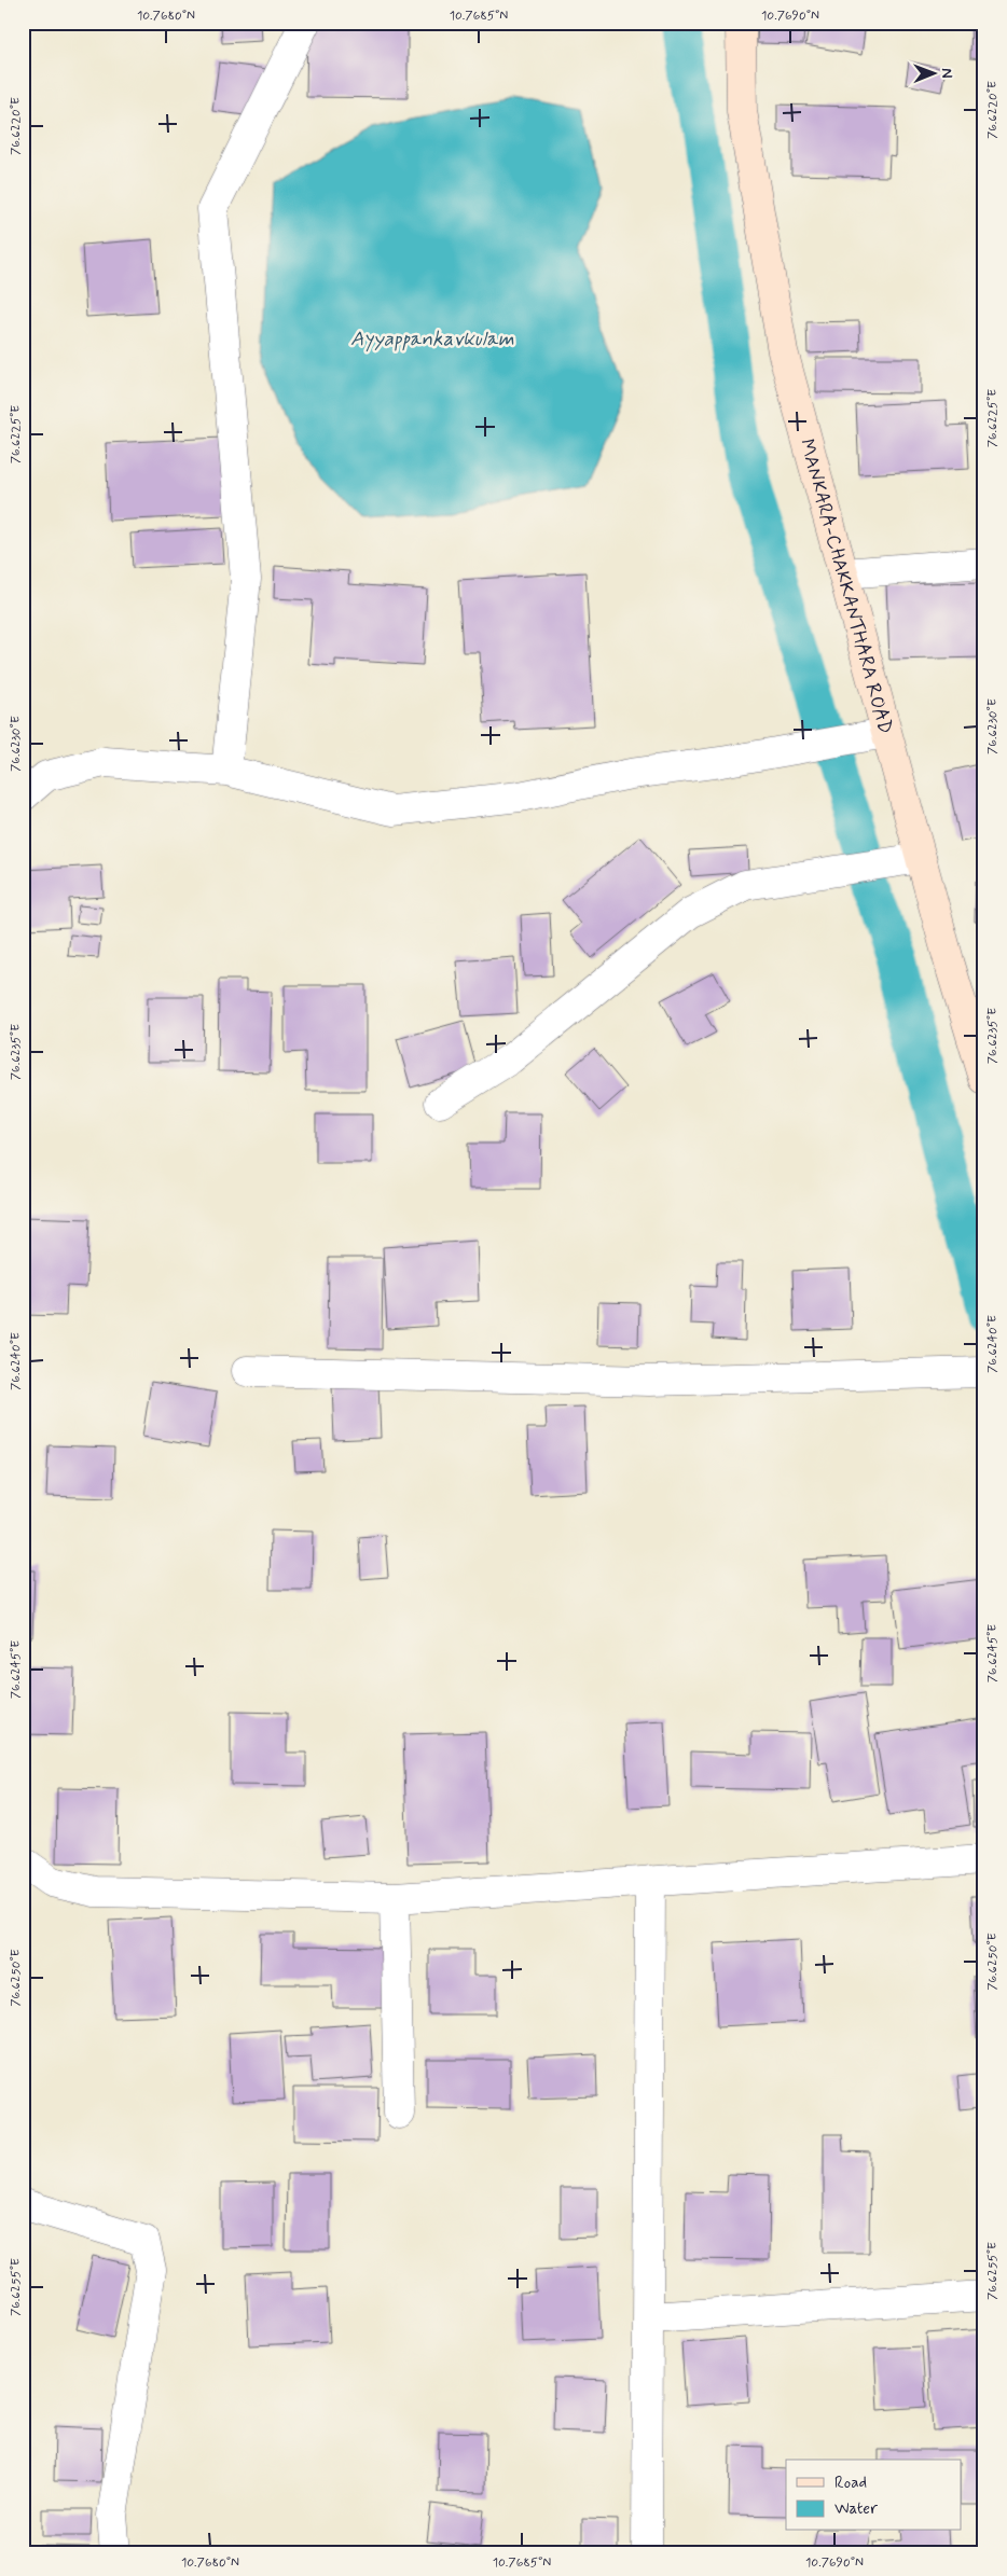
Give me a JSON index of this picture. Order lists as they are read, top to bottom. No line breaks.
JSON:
{"streets":{"main road":["MANKARA-CHAKKANTHARA ROAD"]},"water":["Ayyappankavkulam"],"legend":["Road","Water"],"north":"right","coordinates":["10.7680°N","10.7685°N","10.7690°N","76.6220°E","76.6225°E","76.6230°E","76.6235°E","76.6240°E","76.6245°E","76.6250°E","76.6255°E"]}
